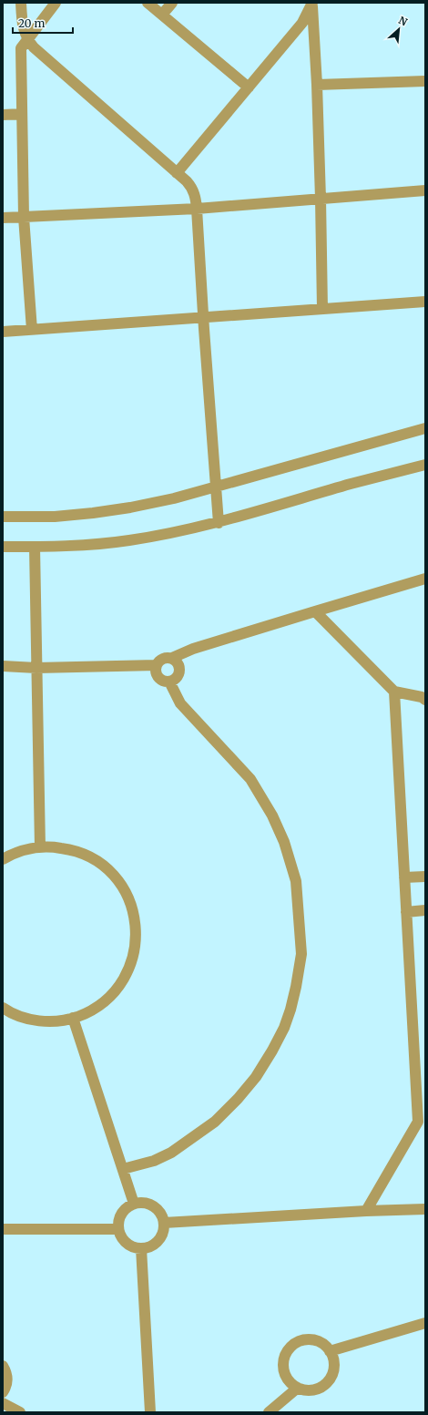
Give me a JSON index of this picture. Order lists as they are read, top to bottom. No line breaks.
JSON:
{"scale_bar":"20 m","north":"top right"}
